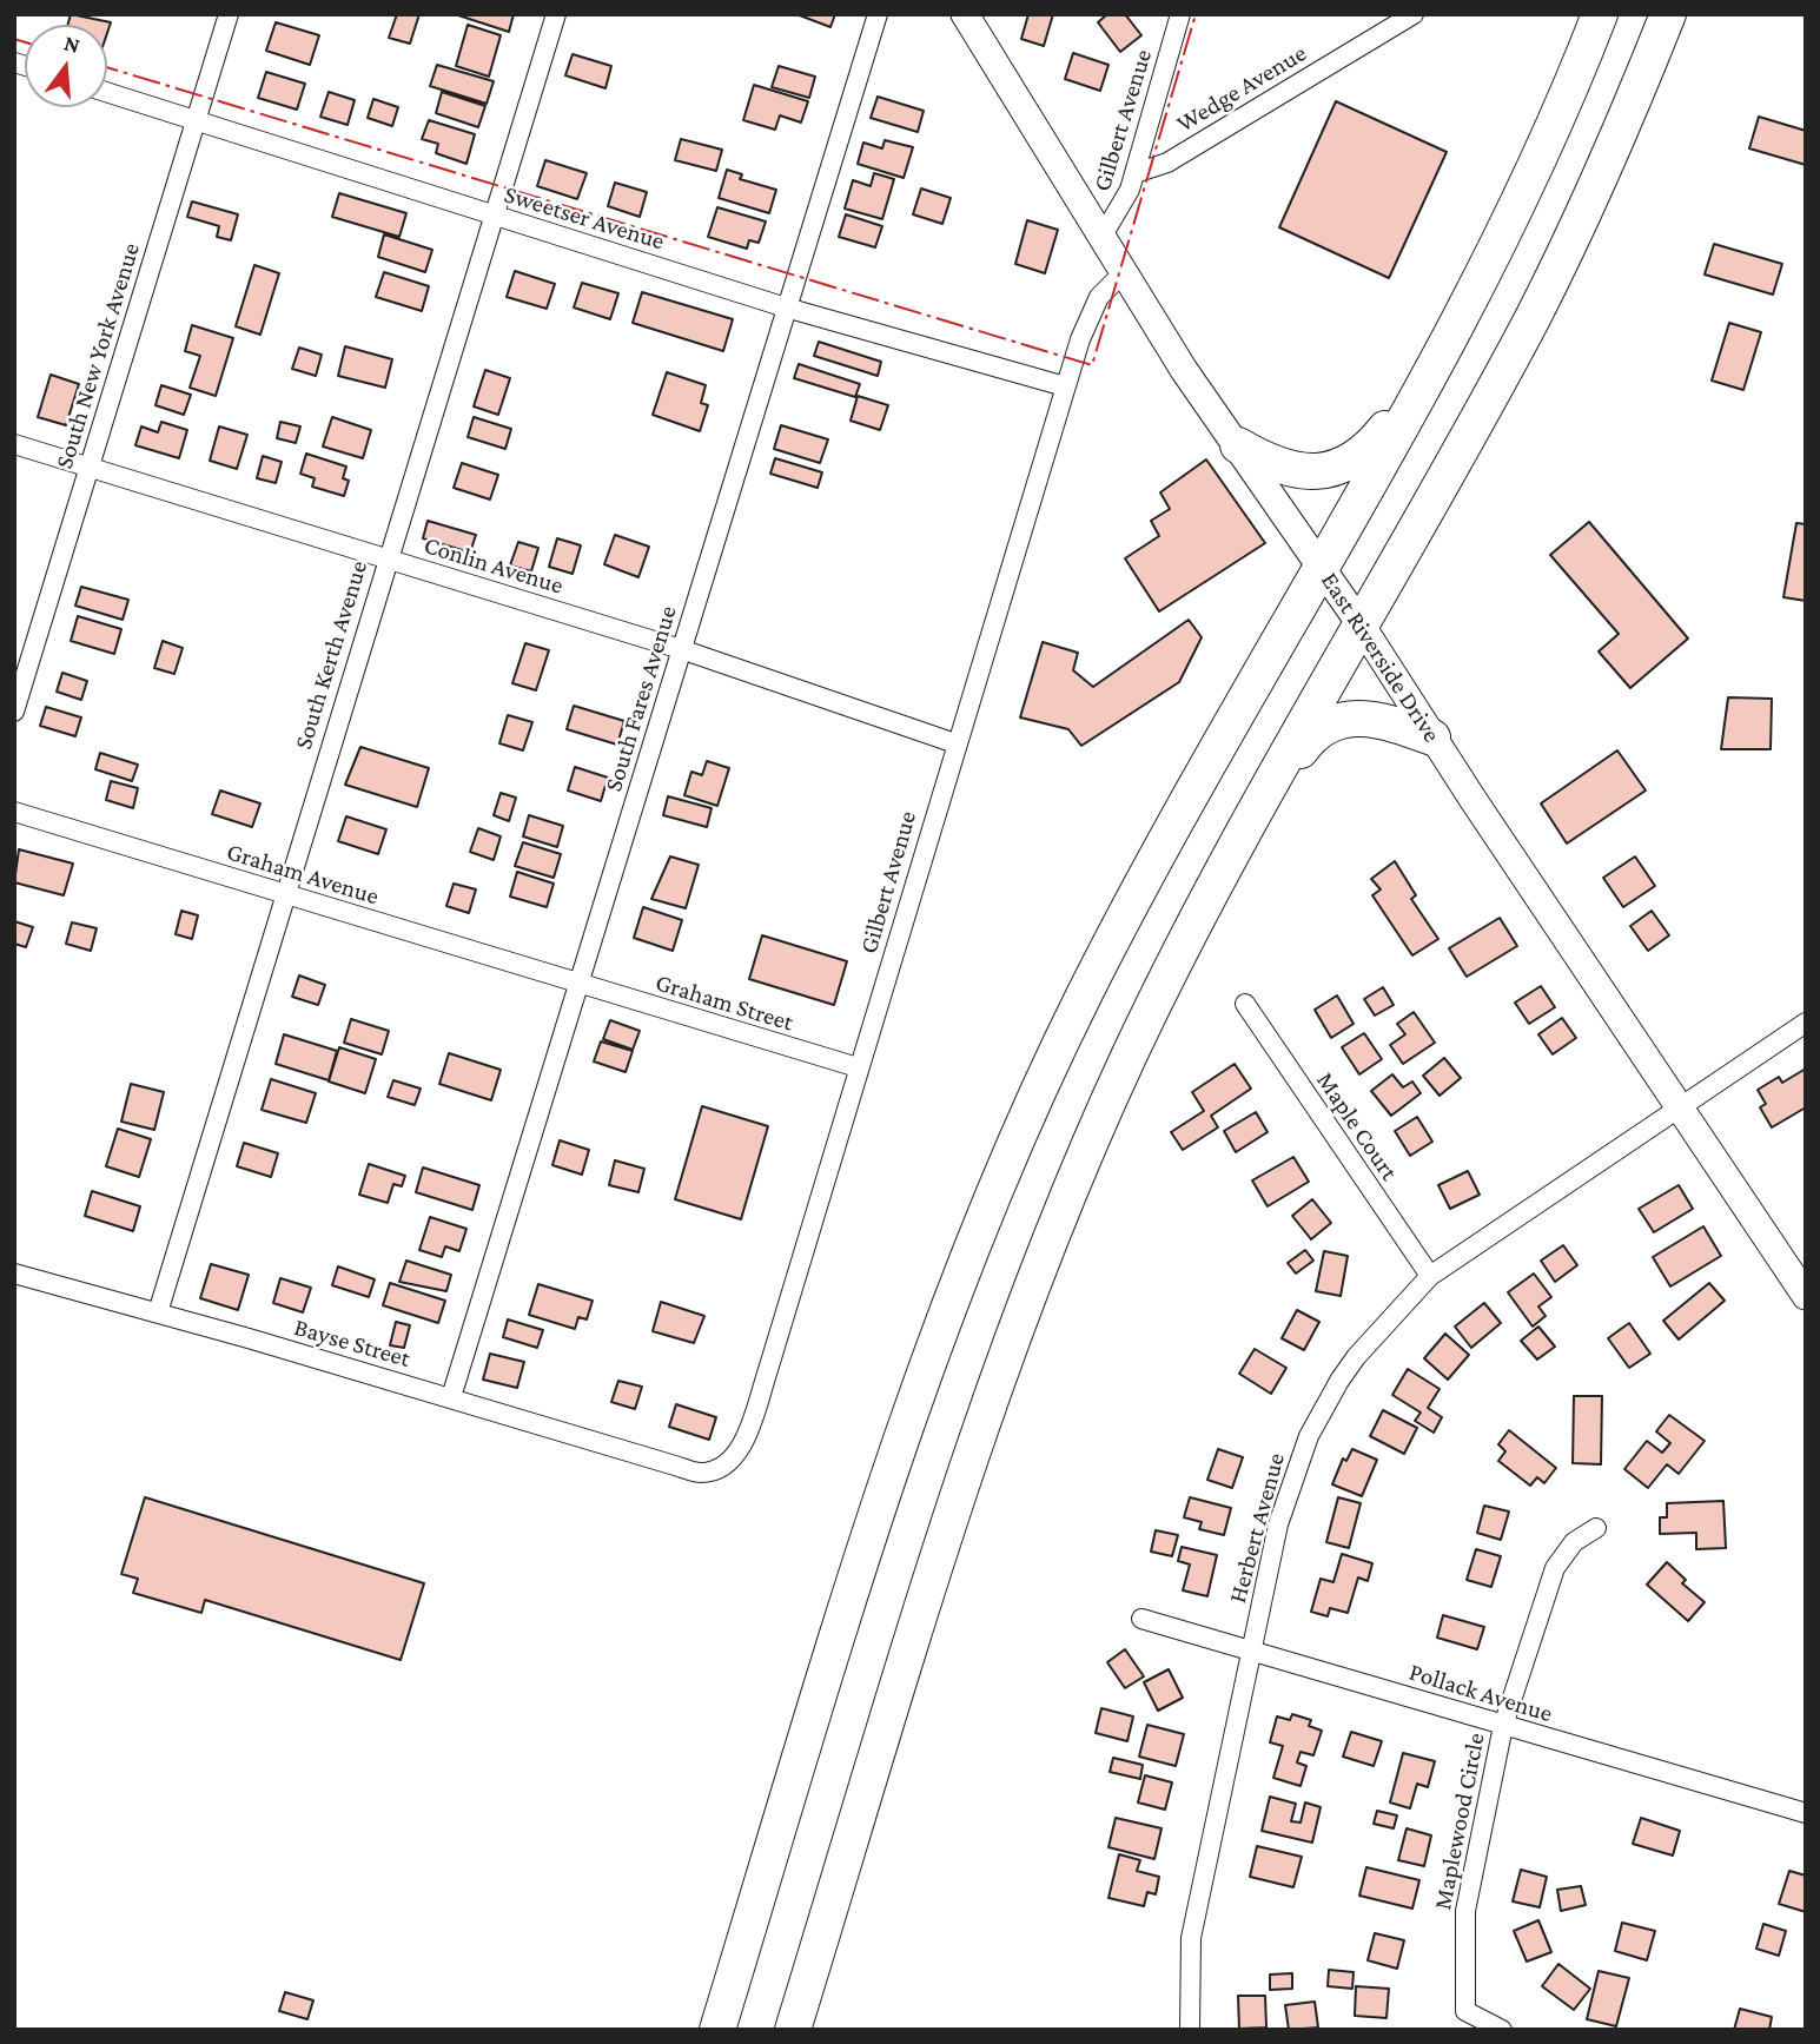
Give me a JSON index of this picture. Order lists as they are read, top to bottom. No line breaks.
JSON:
{"streets":{"street":["Wedge Avenue","Gilbert Avenue","Sweetser Avenue","South New York Avenue","Conlin Avenue","South Kerth Avenue","East Riverside Drive","South Fares Avenue","Graham Avenue","Graham Street","Maple Court","Bayse Street","Herbert Avenue","Pollack Avenue","Maplewood Circle"]},"crossings":[["Wedge Avenue","Gilbert Avenue"],["Gilbert Avenue","Sweetser Avenue"],["Gilbert Avenue","Conlin Avenue"],["Gilbert Avenue","East Riverside Drive"],["Gilbert Avenue","Graham Street"],["Gilbert Avenue","Bayse Street"],["Sweetser Avenue","South New York Avenue"],["Sweetser Avenue","South Kerth Avenue"],["Sweetser Avenue","South Fares Avenue"],["South New York Avenue","Conlin Avenue"],["Conlin Avenue","South Kerth Avenue"],["Conlin Avenue","South Fares Avenue"],["South Kerth Avenue","Graham Avenue"],["South Kerth Avenue","Bayse Street"],["East Riverside Drive","Herbert Avenue"],["South Fares Avenue","Graham Avenue"],["South Fares Avenue","Graham Street"],["South Fares Avenue","Bayse Street"],["Graham Avenue","Graham Street"],["Maple Court","Herbert Avenue"],["Herbert Avenue","Pollack Avenue"],["Pollack Avenue","Maplewood Circle"]],"north":"top"}
